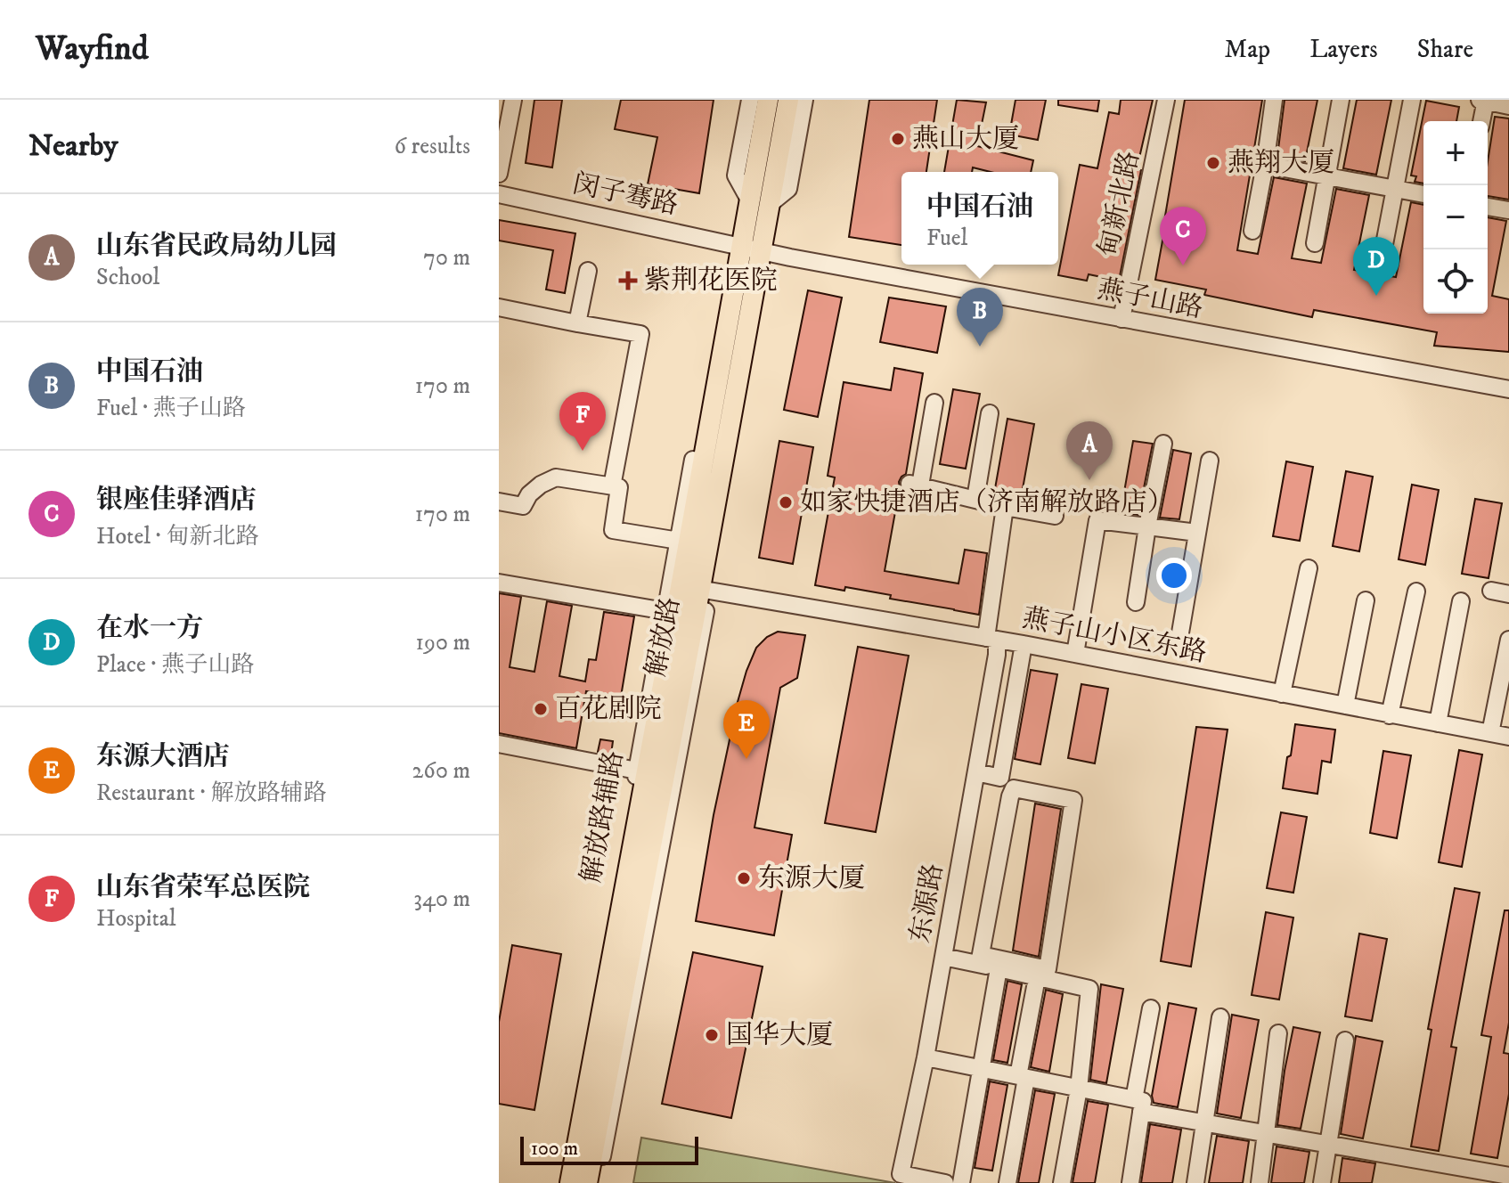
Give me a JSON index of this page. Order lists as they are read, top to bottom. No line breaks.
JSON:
{"streets":{"main road":["解放路"],"street":["闵子骞路","甸新北路","燕子山路","燕子山小区东路","解放路辅路","东源路"]},"crossings":[["闵子骞路","燕子山路"],["闵子骞路","解放路"],["甸新北路","燕子山路"],["燕子山路","解放路"],["燕子山小区东路","东源路"],["解放路","解放路辅路"]],"places":{"other":["燕山大厦","燕翔大厦","如家快捷酒店（济南解放路店）","百花剧院","东源大厦","国华大厦"],"health":["紫荆花医院"]},"scale_bar":"100 m","page":{"header":"Wayfind","nav":["Map","Layers","Share"],"heading":["Nearby","6 results"],"map_buttons":["+","−"],"popup":["中国石油","Fuel"],"list":[{"mark":"A","name":"山东省民政局幼儿园","note":"School","value":"70 m"},{"mark":"B","name":"中国石油","note":"Fuel · 燕子山路","value":"170 m"},{"mark":"C","name":"银座佳驿酒店","note":"Hotel · 甸新北路","value":"170 m"},{"mark":"D","name":"在水一方","note":"Place · 燕子山路","value":"190 m"},{"mark":"E","name":"东源大酒店","note":"Restaurant · 解放路辅路","value":"260 m"},{"mark":"F","name":"山东省荣军总医院","note":"Hospital","value":"340 m"}],"pins":["C","D","B","F","A","E"],"scale":"100 m"}}
